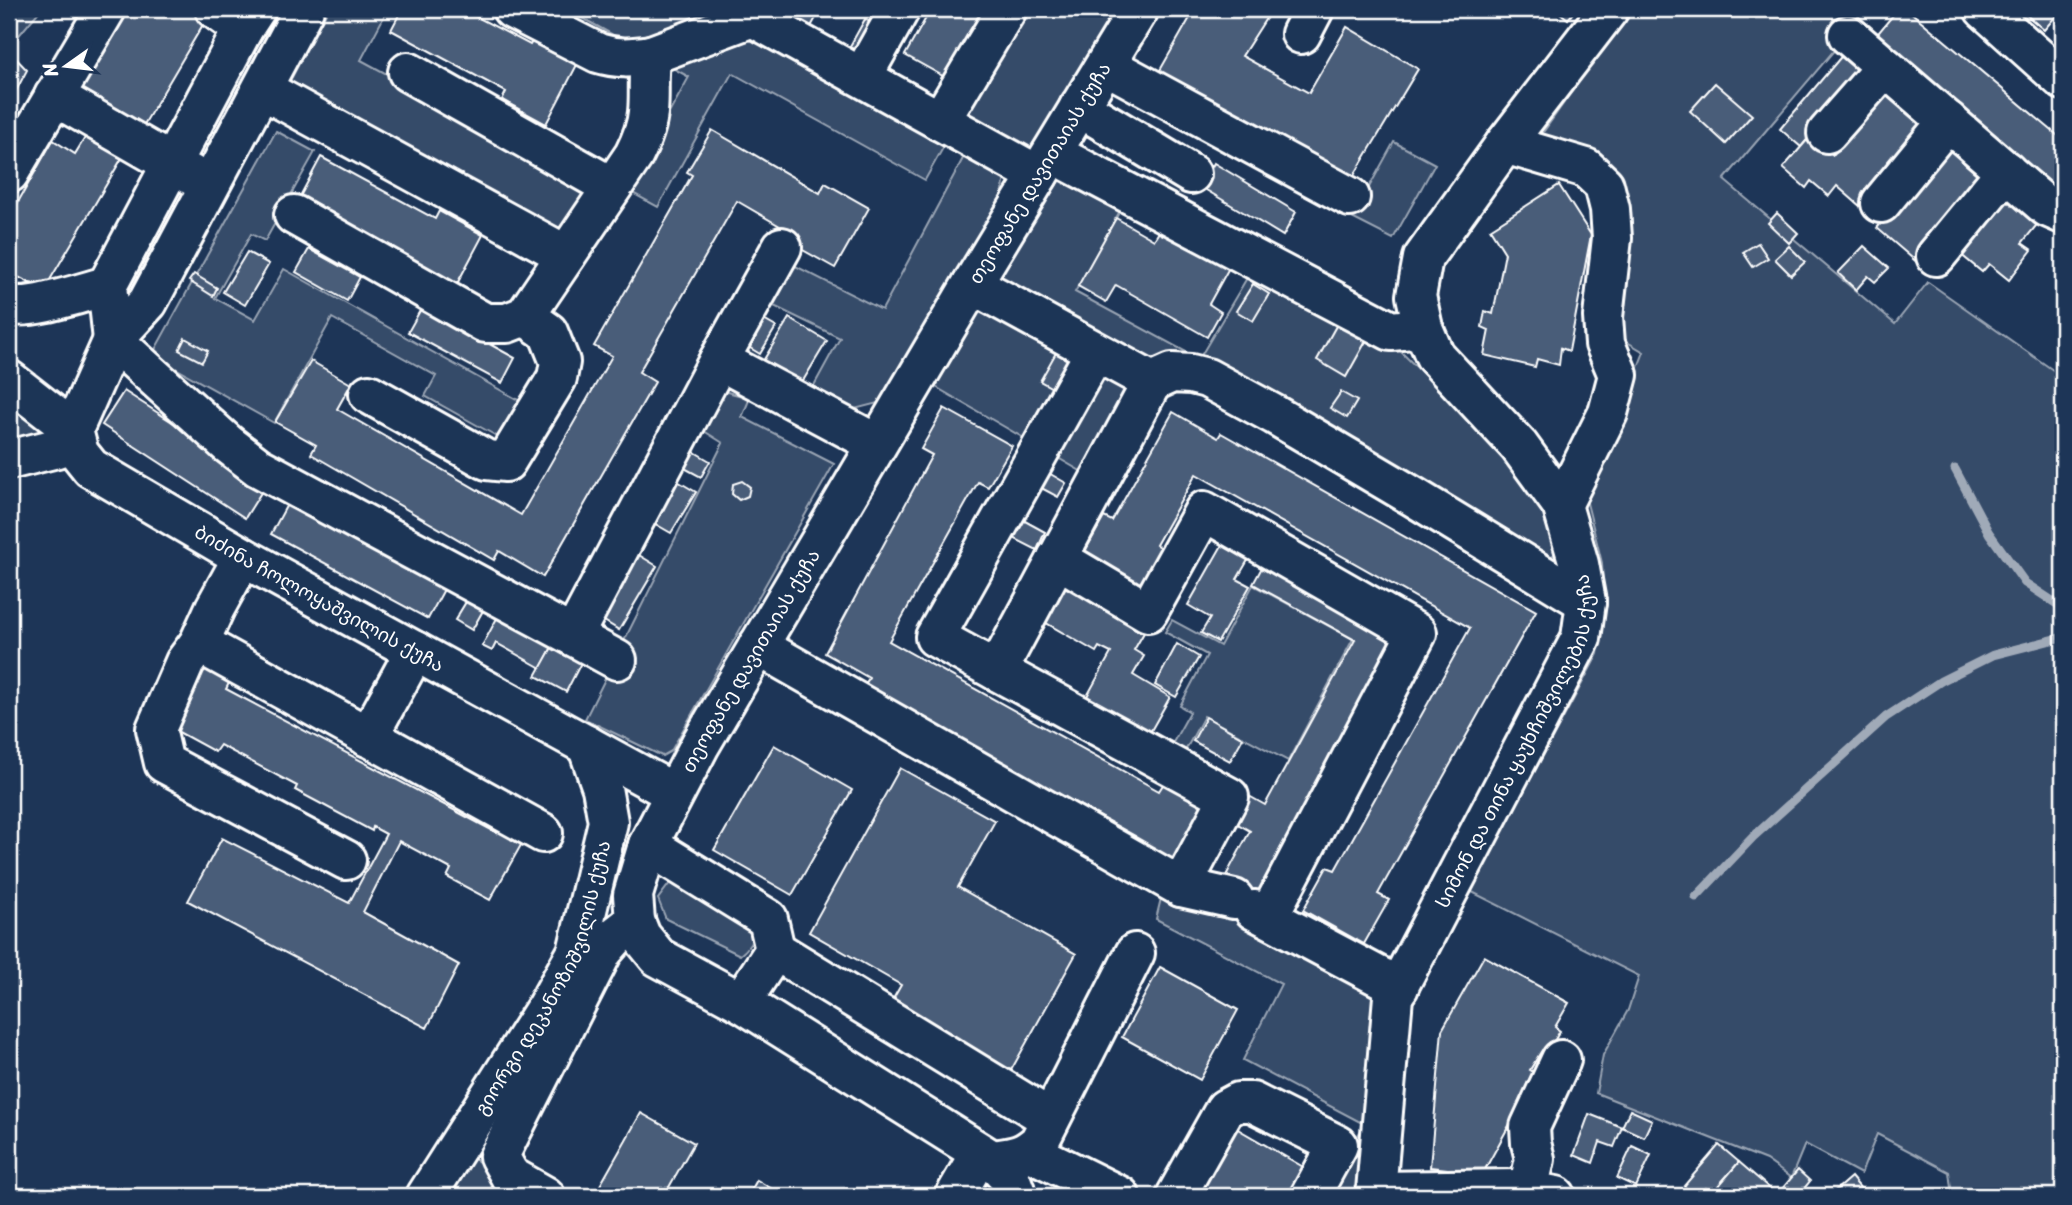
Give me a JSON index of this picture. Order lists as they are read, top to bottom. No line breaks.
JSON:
{"streets":{"street":["თეოფანე დავითაიას ქუჩა","ბიძინა ჩოლოყაშვილის ქუჩა","სიმონ და თინა ყაუხჩიშვილების ქუჩა","გიორგი დეკანოზიშვილის ქუჩა"]},"crossings":[["თეოფანე დავითაიას ქუჩა","ბიძინა ჩოლოყაშვილის ქუჩა"],["ბიძინა ჩოლოყაშვილის ქუჩა","გიორგი დეკანოზიშვილის ქუჩა"]],"north":"left"}
